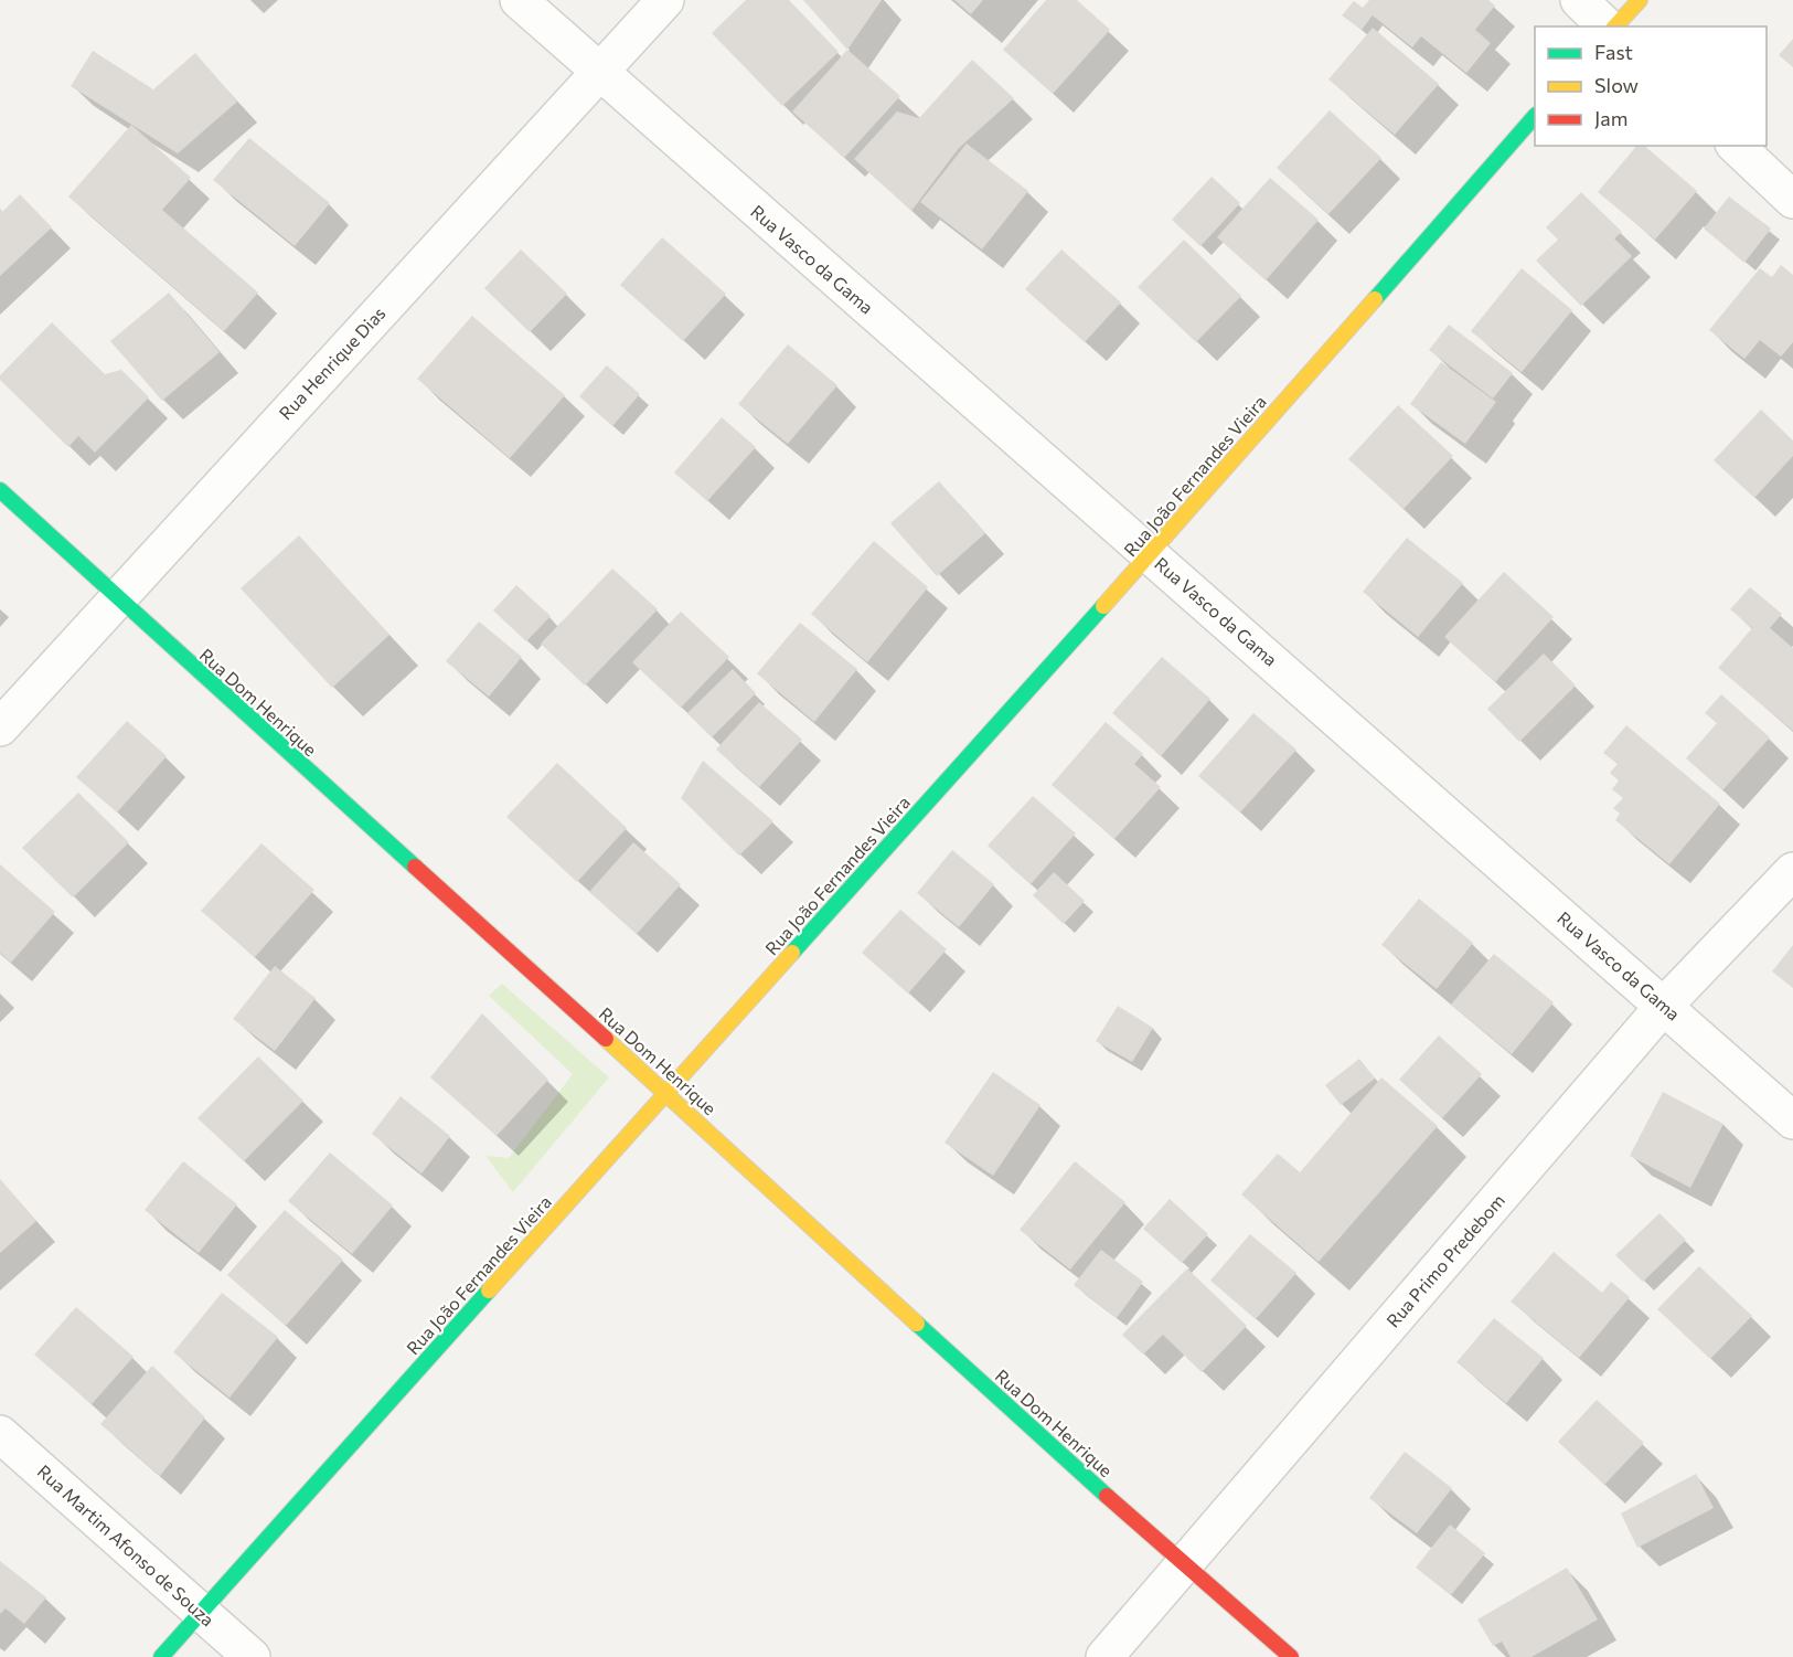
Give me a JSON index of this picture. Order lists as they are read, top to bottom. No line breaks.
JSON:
{"streets":{"street":["Rua Vasco da Gama","Rua Henrique Dias","Rua João Fernandes Vieira","Rua Dom Henrique","Rua Primo Predebom","Rua Martim Afonso de Souza"]},"crossings":[["Rua Vasco da Gama","Rua Henrique Dias"],["Rua Vasco da Gama","Rua João Fernandes Vieira"],["Rua Vasco da Gama","Rua Primo Predebom"],["Rua Henrique Dias","Rua Dom Henrique"],["Rua João Fernandes Vieira","Rua Dom Henrique"],["Rua João Fernandes Vieira","Rua Martim Afonso de Souza"],["Rua Dom Henrique","Rua Primo Predebom"]],"legend":["Fast","Slow","Jam"]}
